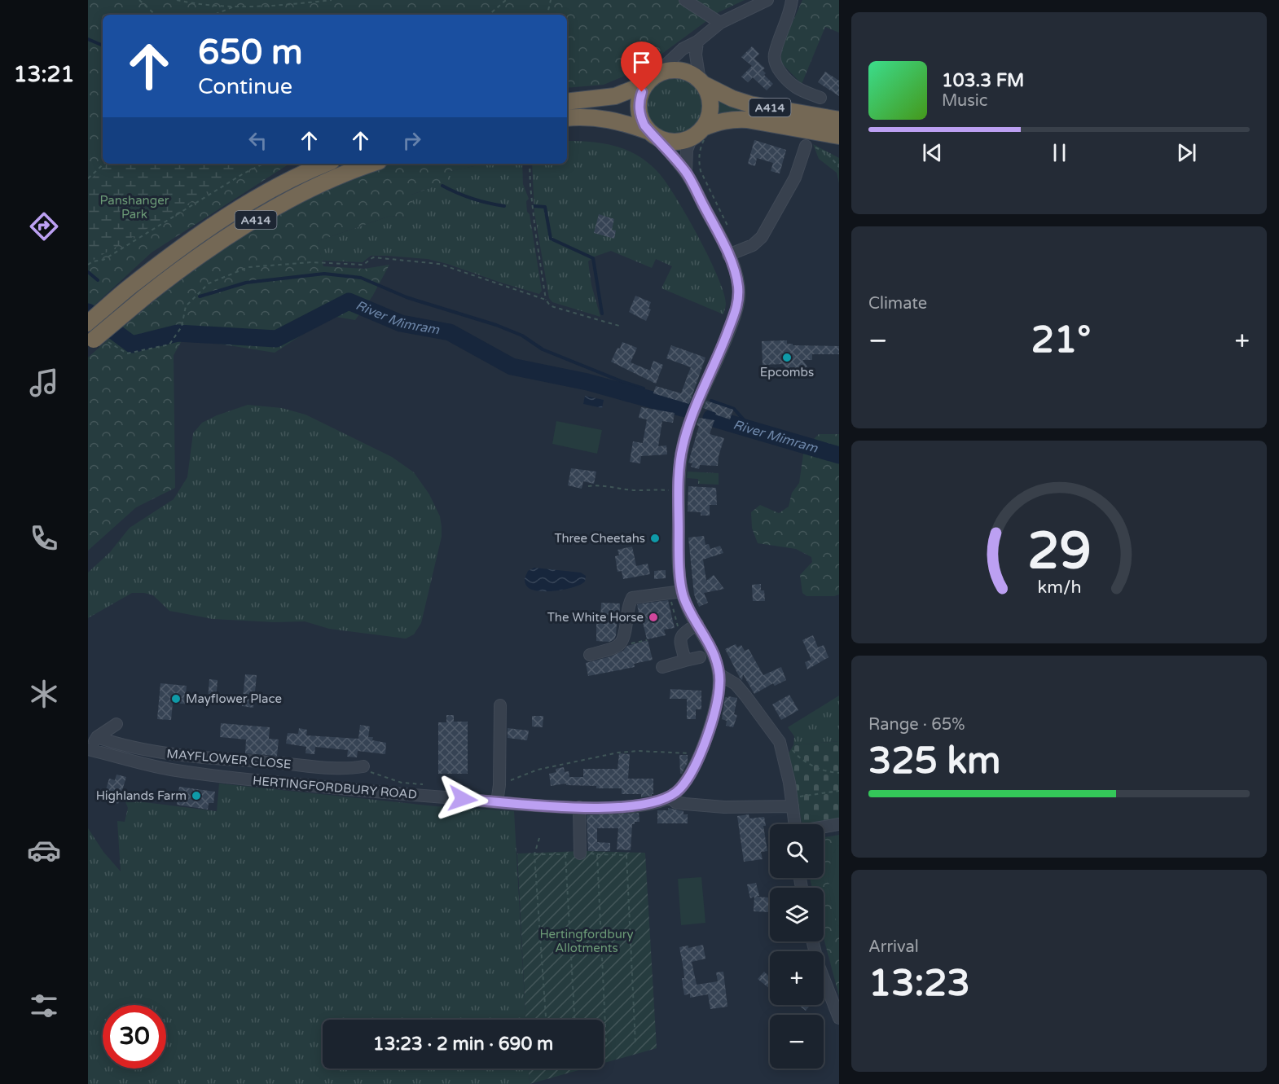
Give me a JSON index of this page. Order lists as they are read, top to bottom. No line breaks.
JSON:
{"streets":{"highway":["A414"],"street":["MAYFLOWER CLOSE","HERTINGFORDBURY ROAD"]},"crossings":[["A414","HERTINGFORDBURY ROAD"]],"water":["River Mimram"],"parks":["Panshanger Park","Hertingfordbury Allotments"],"places":["Epcombs","Three Cheetahs","The White Horse","Mayflower Place","Highlands Farm"],"page":{"tabs":"13:21","turn":["650 m","Continue"],"song":["103.3 FM","Music"],"tile":["Climate",["Range · 65%","325 km"],["Arrival","13:23"]],"heat":["−","21°","+"],"map_buttons":["+","−"],"limit":"30","trip":"13:23 · 2 min · 690 m","gauge":["29","km/h"]}}
